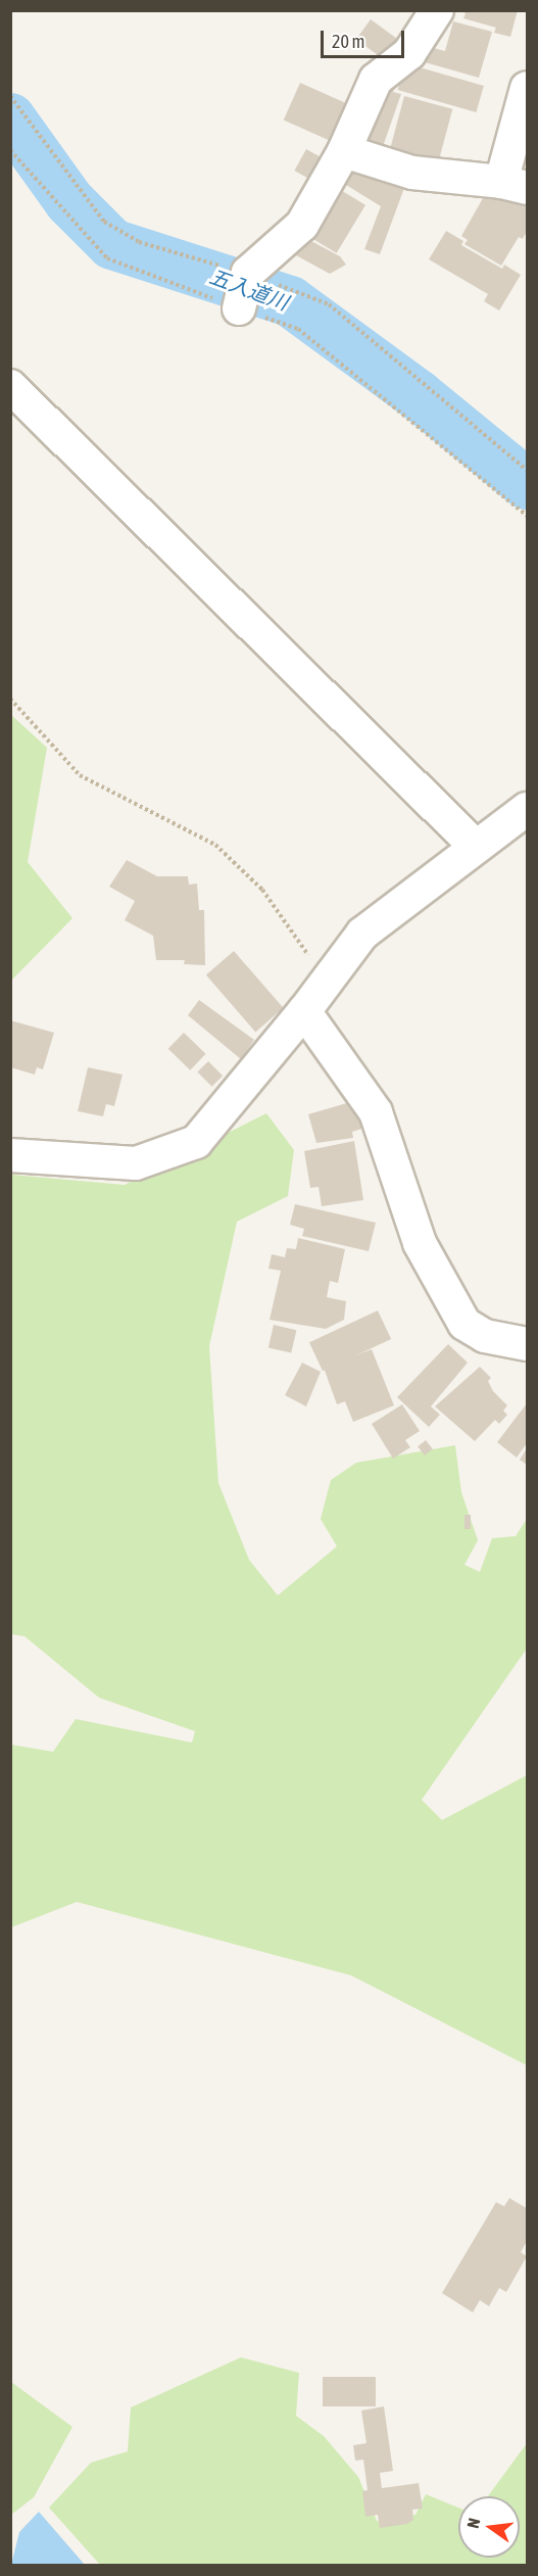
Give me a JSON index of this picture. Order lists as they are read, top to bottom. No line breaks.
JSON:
{"water":["五入道川"],"scale_bar":"20 m","north":"left"}
